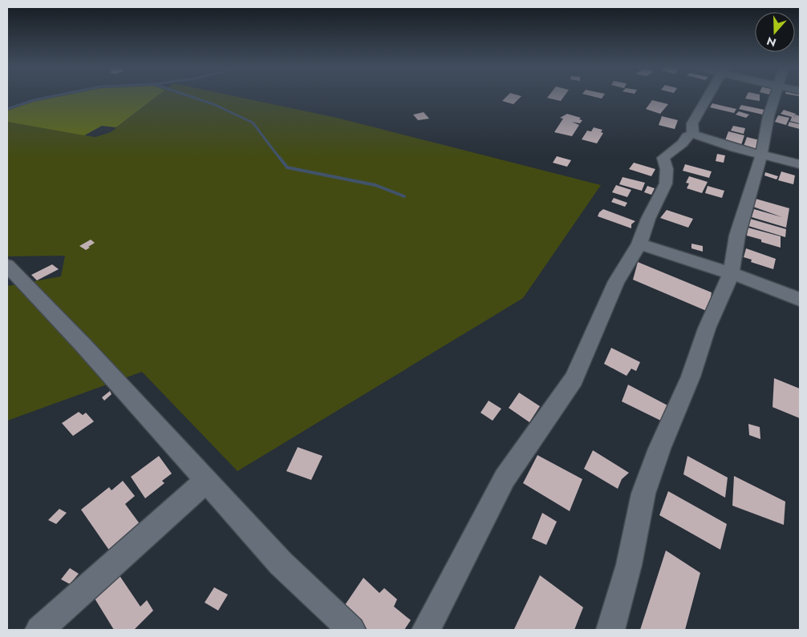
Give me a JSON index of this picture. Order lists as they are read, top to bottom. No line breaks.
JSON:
{"north":"bottom"}
